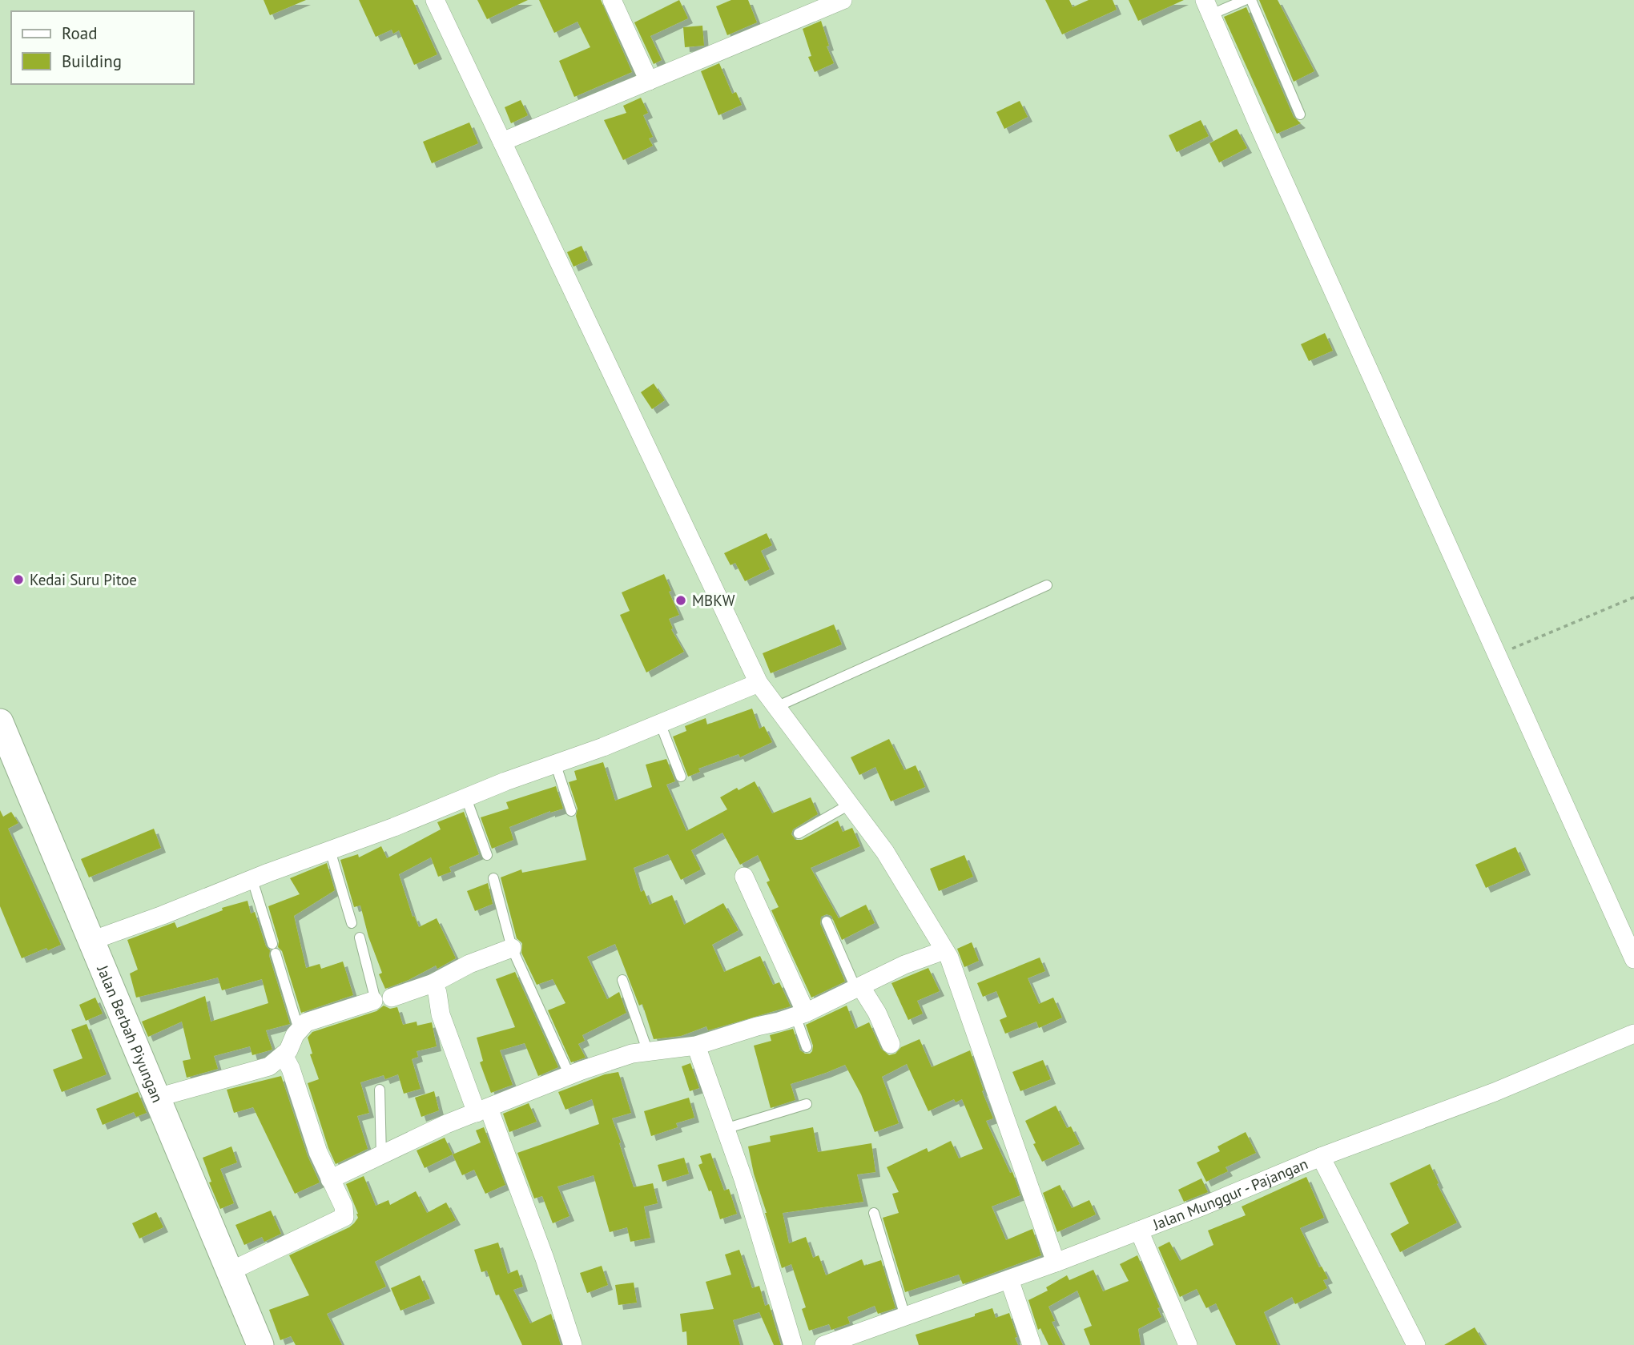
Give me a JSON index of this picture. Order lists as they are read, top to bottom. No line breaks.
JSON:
{"streets":{"street":["Jalan Berbah Piyungan","Jalan Munggur - Pajangan"]},"places":["Kedai Suru Pitoe","MBKW"],"legend":["Road","Building"]}
